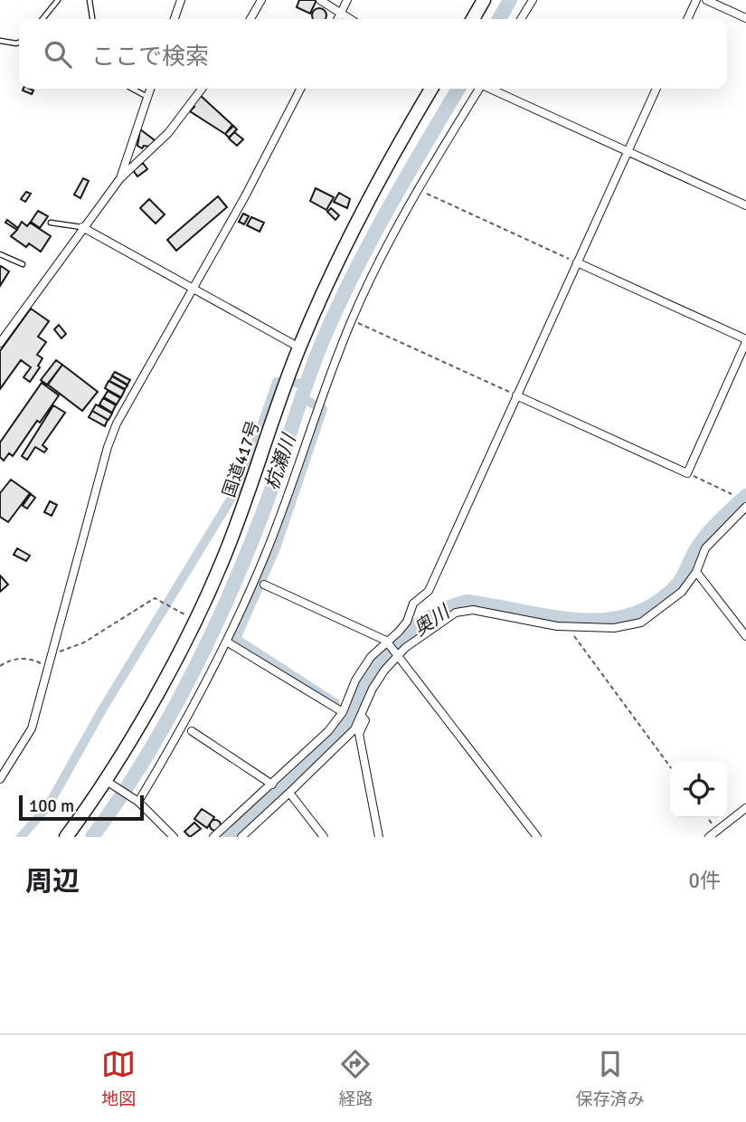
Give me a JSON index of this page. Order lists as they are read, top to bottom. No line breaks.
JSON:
{"streets":{"highway":["国道417号"]},"water":["杭瀬川","奥川"],"scale_bar":"100 m","page":{"search":"ここで検索","scale":"100 m","heading":["周辺","0件"],"nav":["地図","経路","保存済み"]}}
